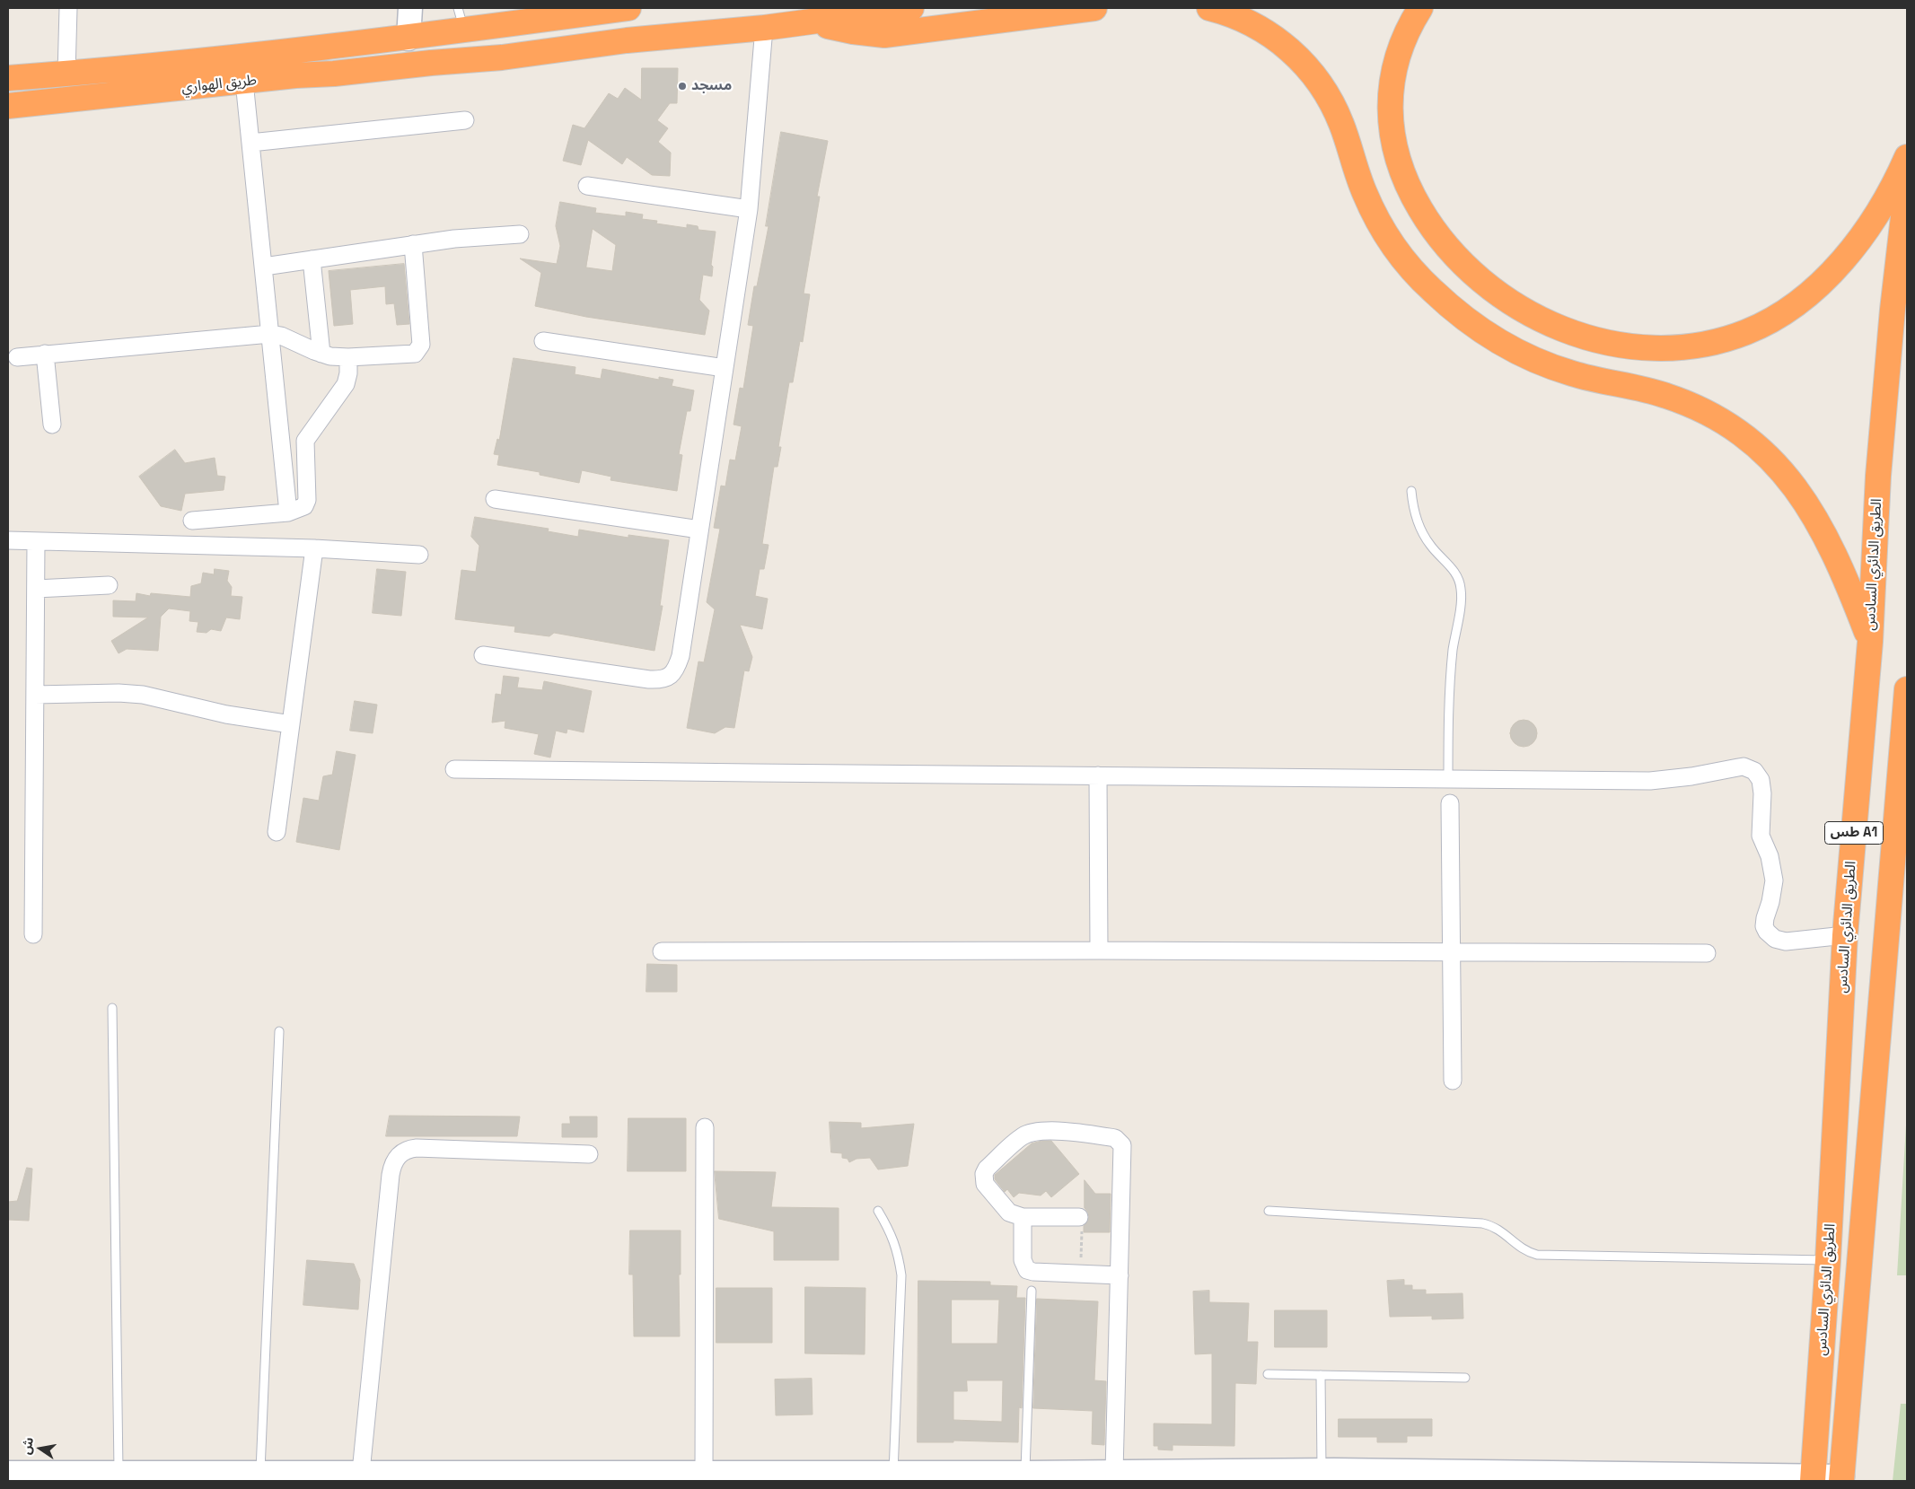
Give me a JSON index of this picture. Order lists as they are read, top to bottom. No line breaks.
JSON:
{"streets":{"highway":["طريق الهواري","الطريق الدائري السادس","طس A1"]},"places":["مسجد"],"north":"left"}
